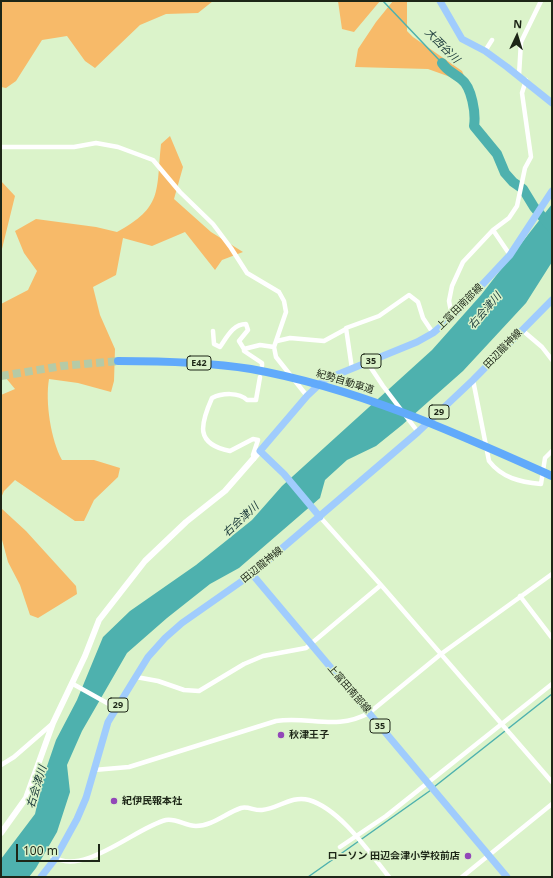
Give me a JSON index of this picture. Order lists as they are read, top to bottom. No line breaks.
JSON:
{"streets":{"highway":["E42","紀勢自動車道"],"main road":["上富田南部線","田辺龍神線","35","29"]},"crossings":[["上富田南部線","田辺龍神線"]],"water":["大西谷川","右会津川"],"places":["秋津王子","紀伊民報本社","ローソン 田辺会津小学校前店"],"scale_bar":"100 m","north":"top"}
